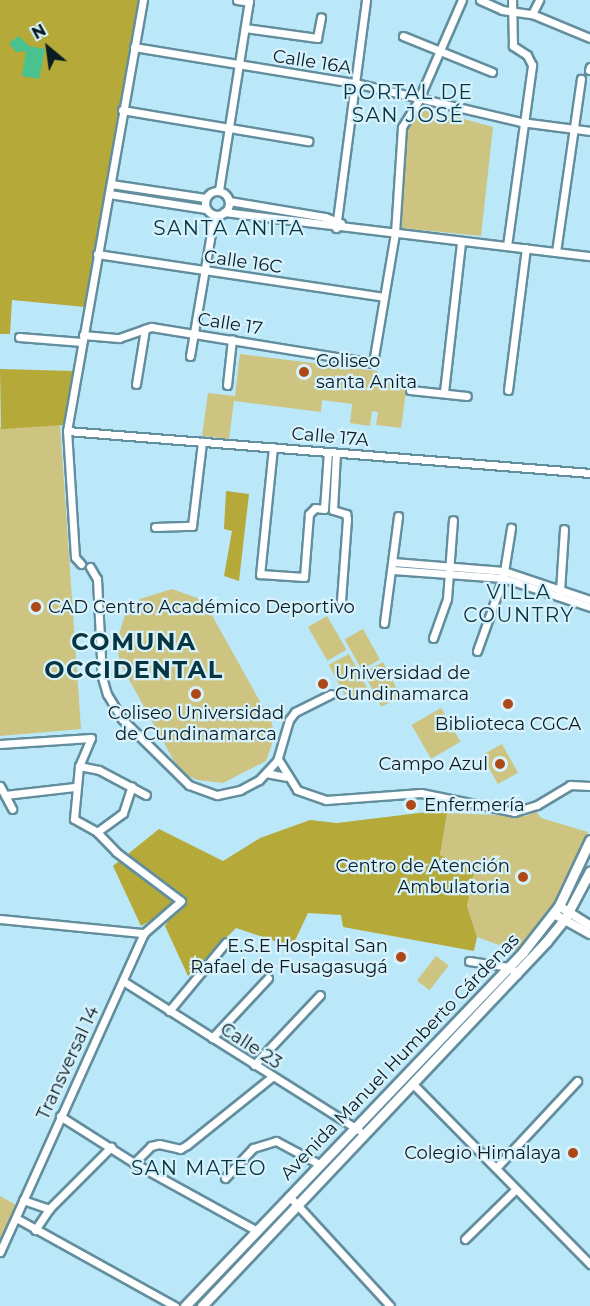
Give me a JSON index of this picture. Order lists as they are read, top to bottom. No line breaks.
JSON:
{"streets":{"main road":["Avenida Manuel Humberto Cárdenas"],"street":["Calle 16A","Calle 16C","Calle 17","Calle 17A","Calle 23","Transversal 14"]},"crossings":[["Calle 16C","Calle 17"],["Calle 23","Avenida Manuel Humberto Cárdenas"],["Calle 23","Transversal 14"]],"districts":["PORTAL DE SAN JOSÉ","SANTA ANITA","VILLA COUNTRY","COMUNA OCCIDENTAL","SAN MATEO"],"places":["Coliseo santa Anita","CAD Centro Académico Deportivo","Universidad de Cundinamarca","Coliseo Universidad de Cundinamarca","Biblioteca CGCA","Campo Azul","Enfermería","Centro de Atención Ambulatoria","E.S.E Hospital San Rafael de Fusagasugá","Colegio Himalaya"],"north":"top left"}
